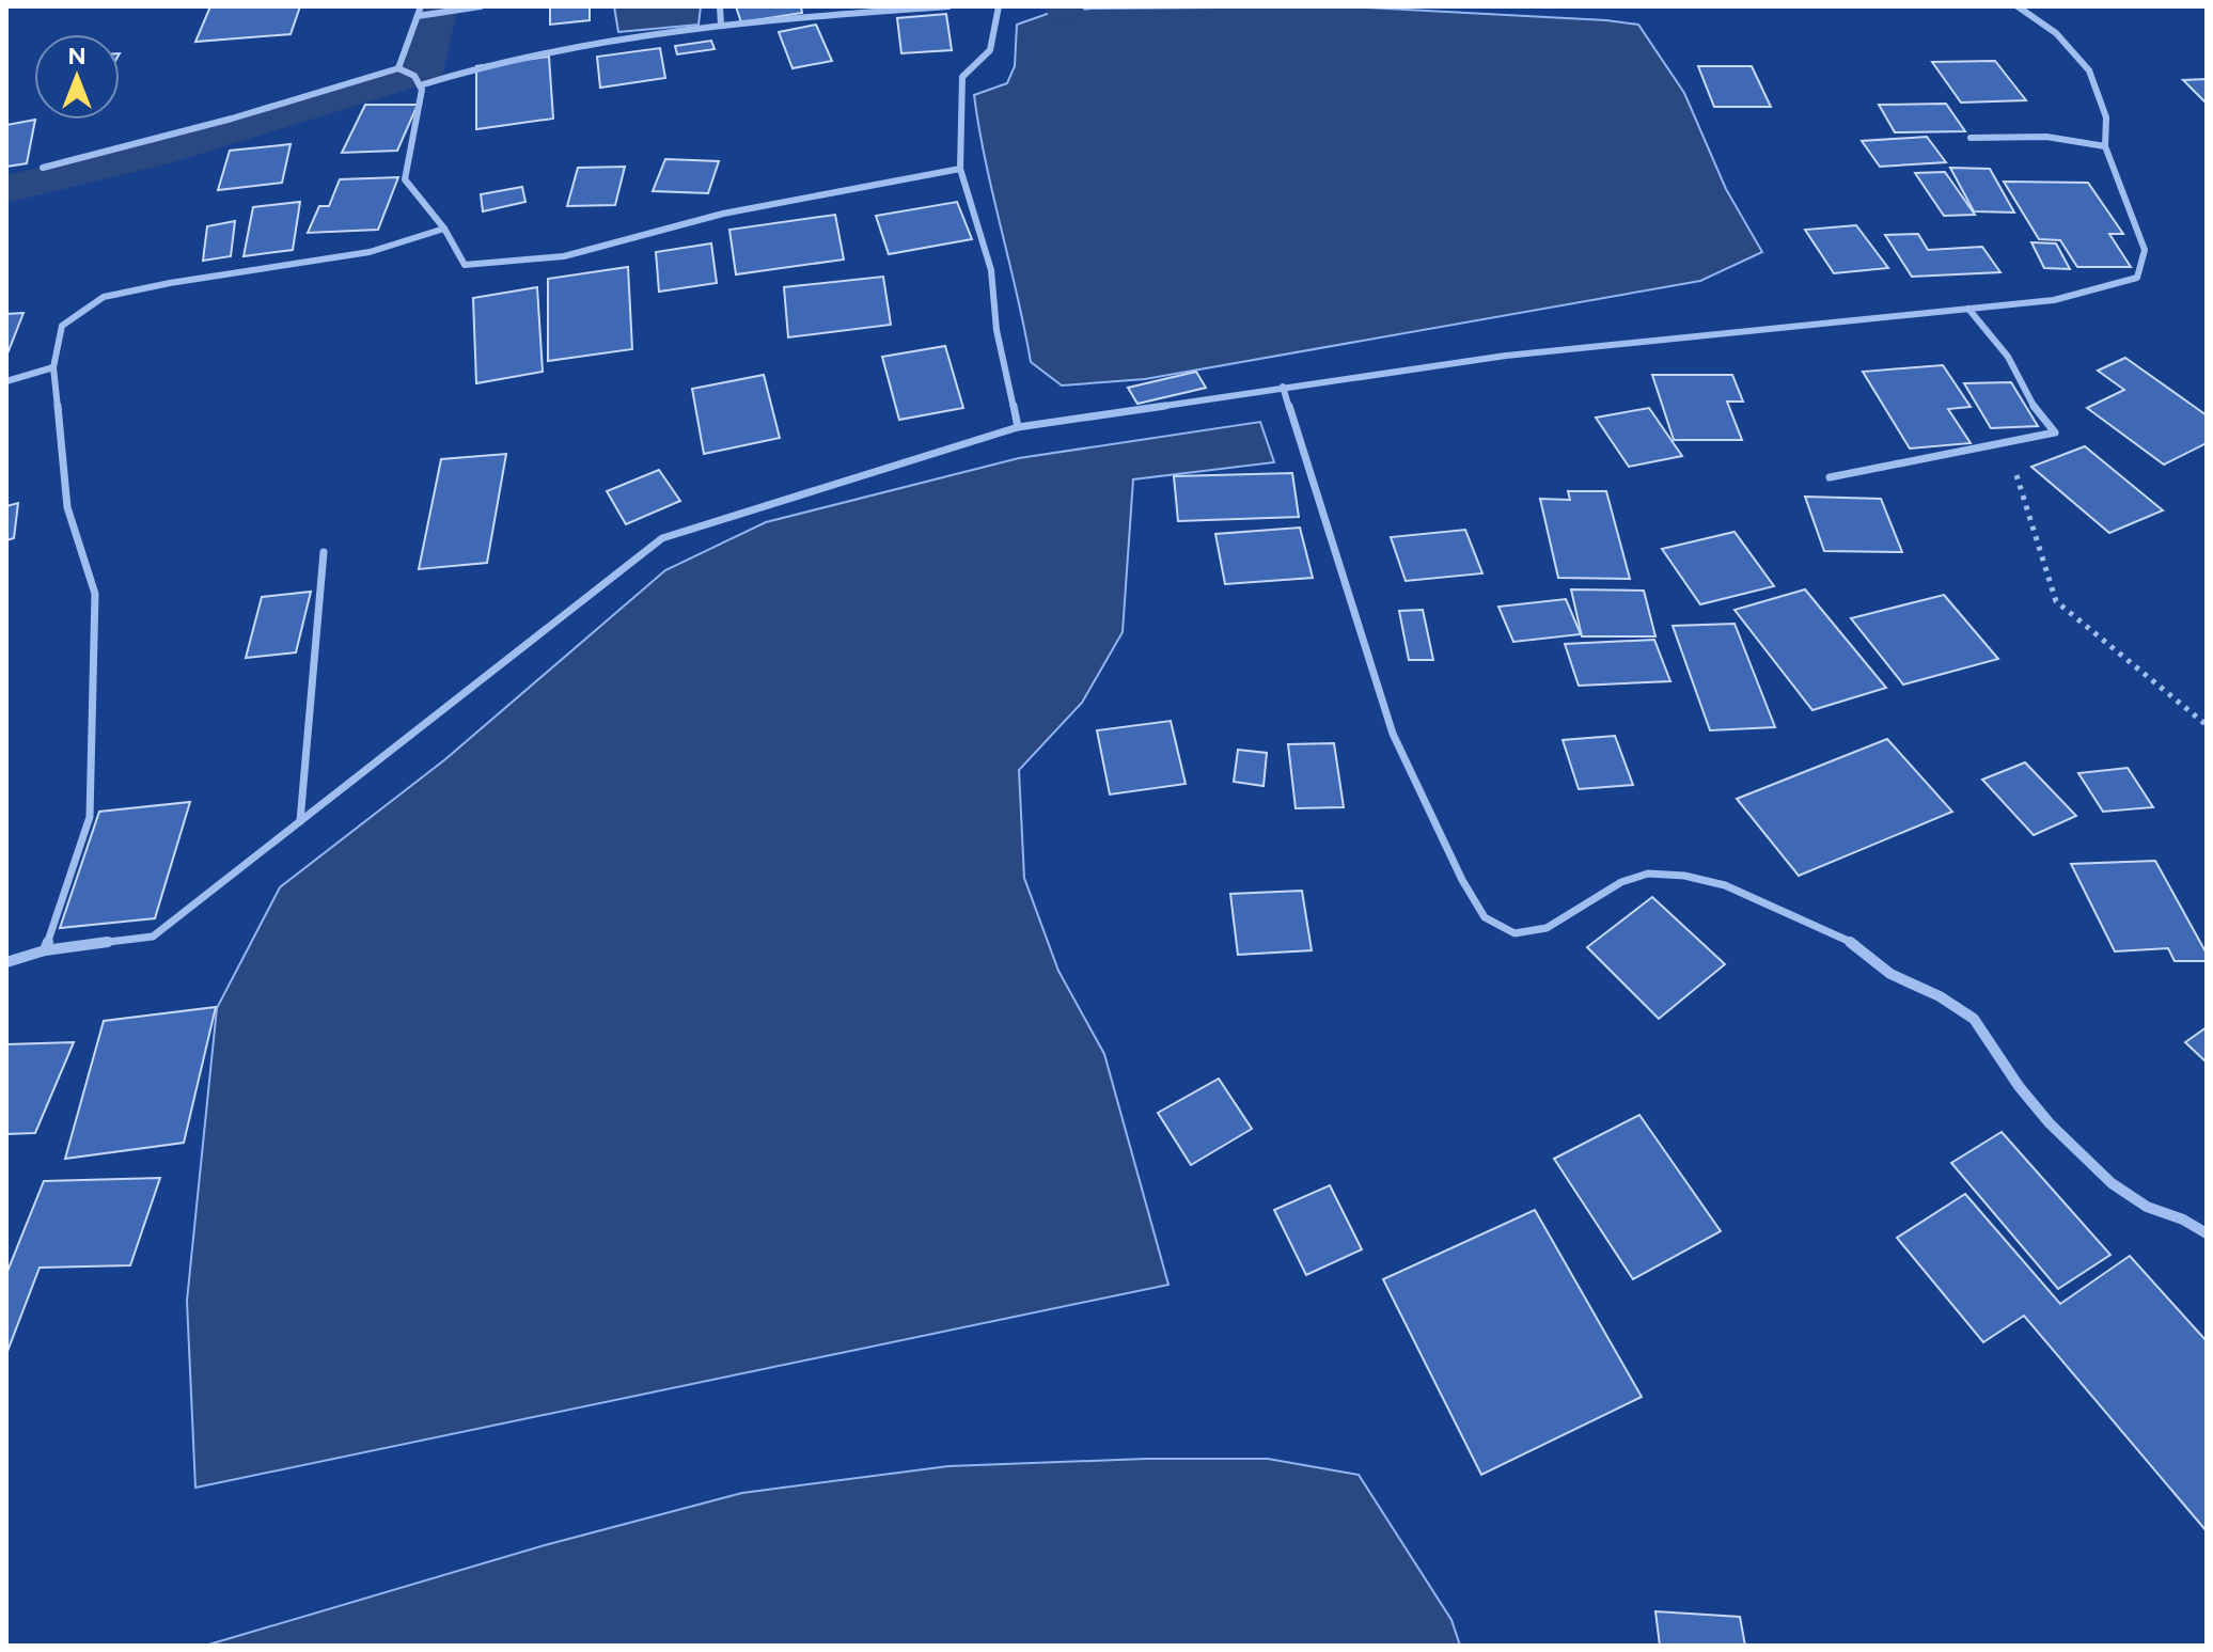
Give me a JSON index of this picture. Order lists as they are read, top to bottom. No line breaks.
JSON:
{"north":"top"}
